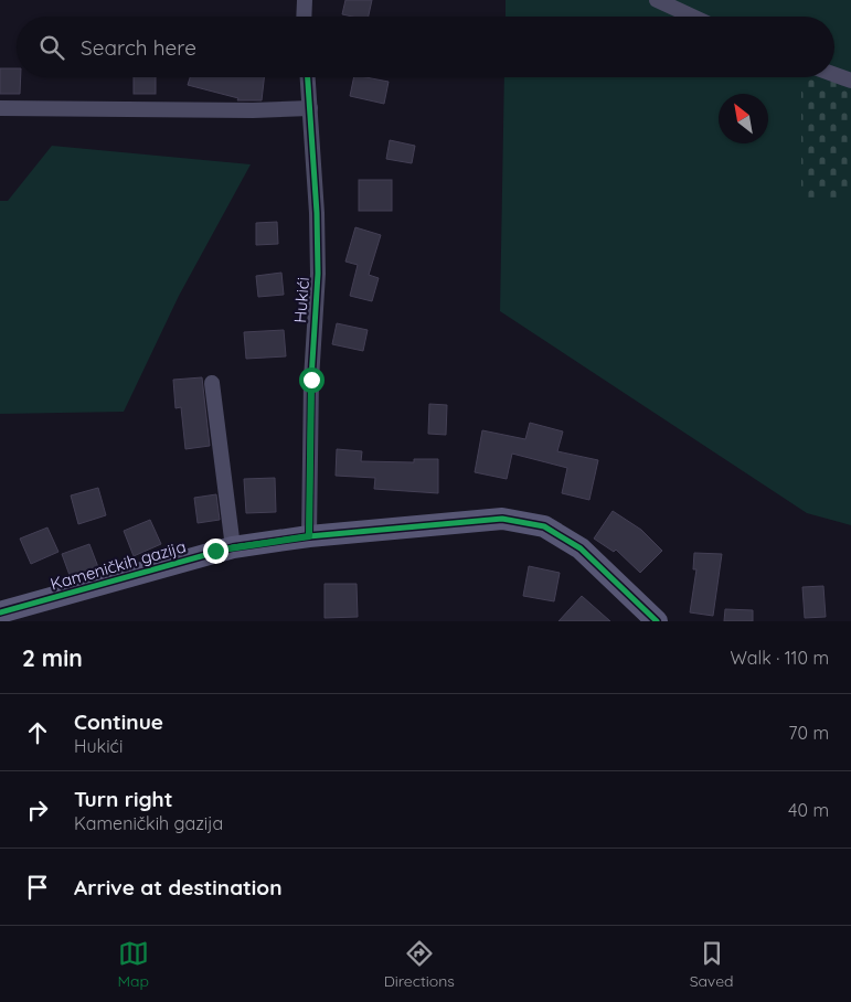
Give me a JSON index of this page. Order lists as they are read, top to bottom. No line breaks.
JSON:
{"streets":{"street":["Hukići","Kameničkih gazija"]},"crossings":[["Hukići","Kameničkih gazija"]],"north":"top left","page":{"search":"Search here","heading":["2 min","Walk · 110 m"],"list":[["Continue","Hukići","70 m"],["Turn right","Kameničkih gazija","40 m"],"Arrive at destination"],"nav":["Map","Directions","Saved"]}}
